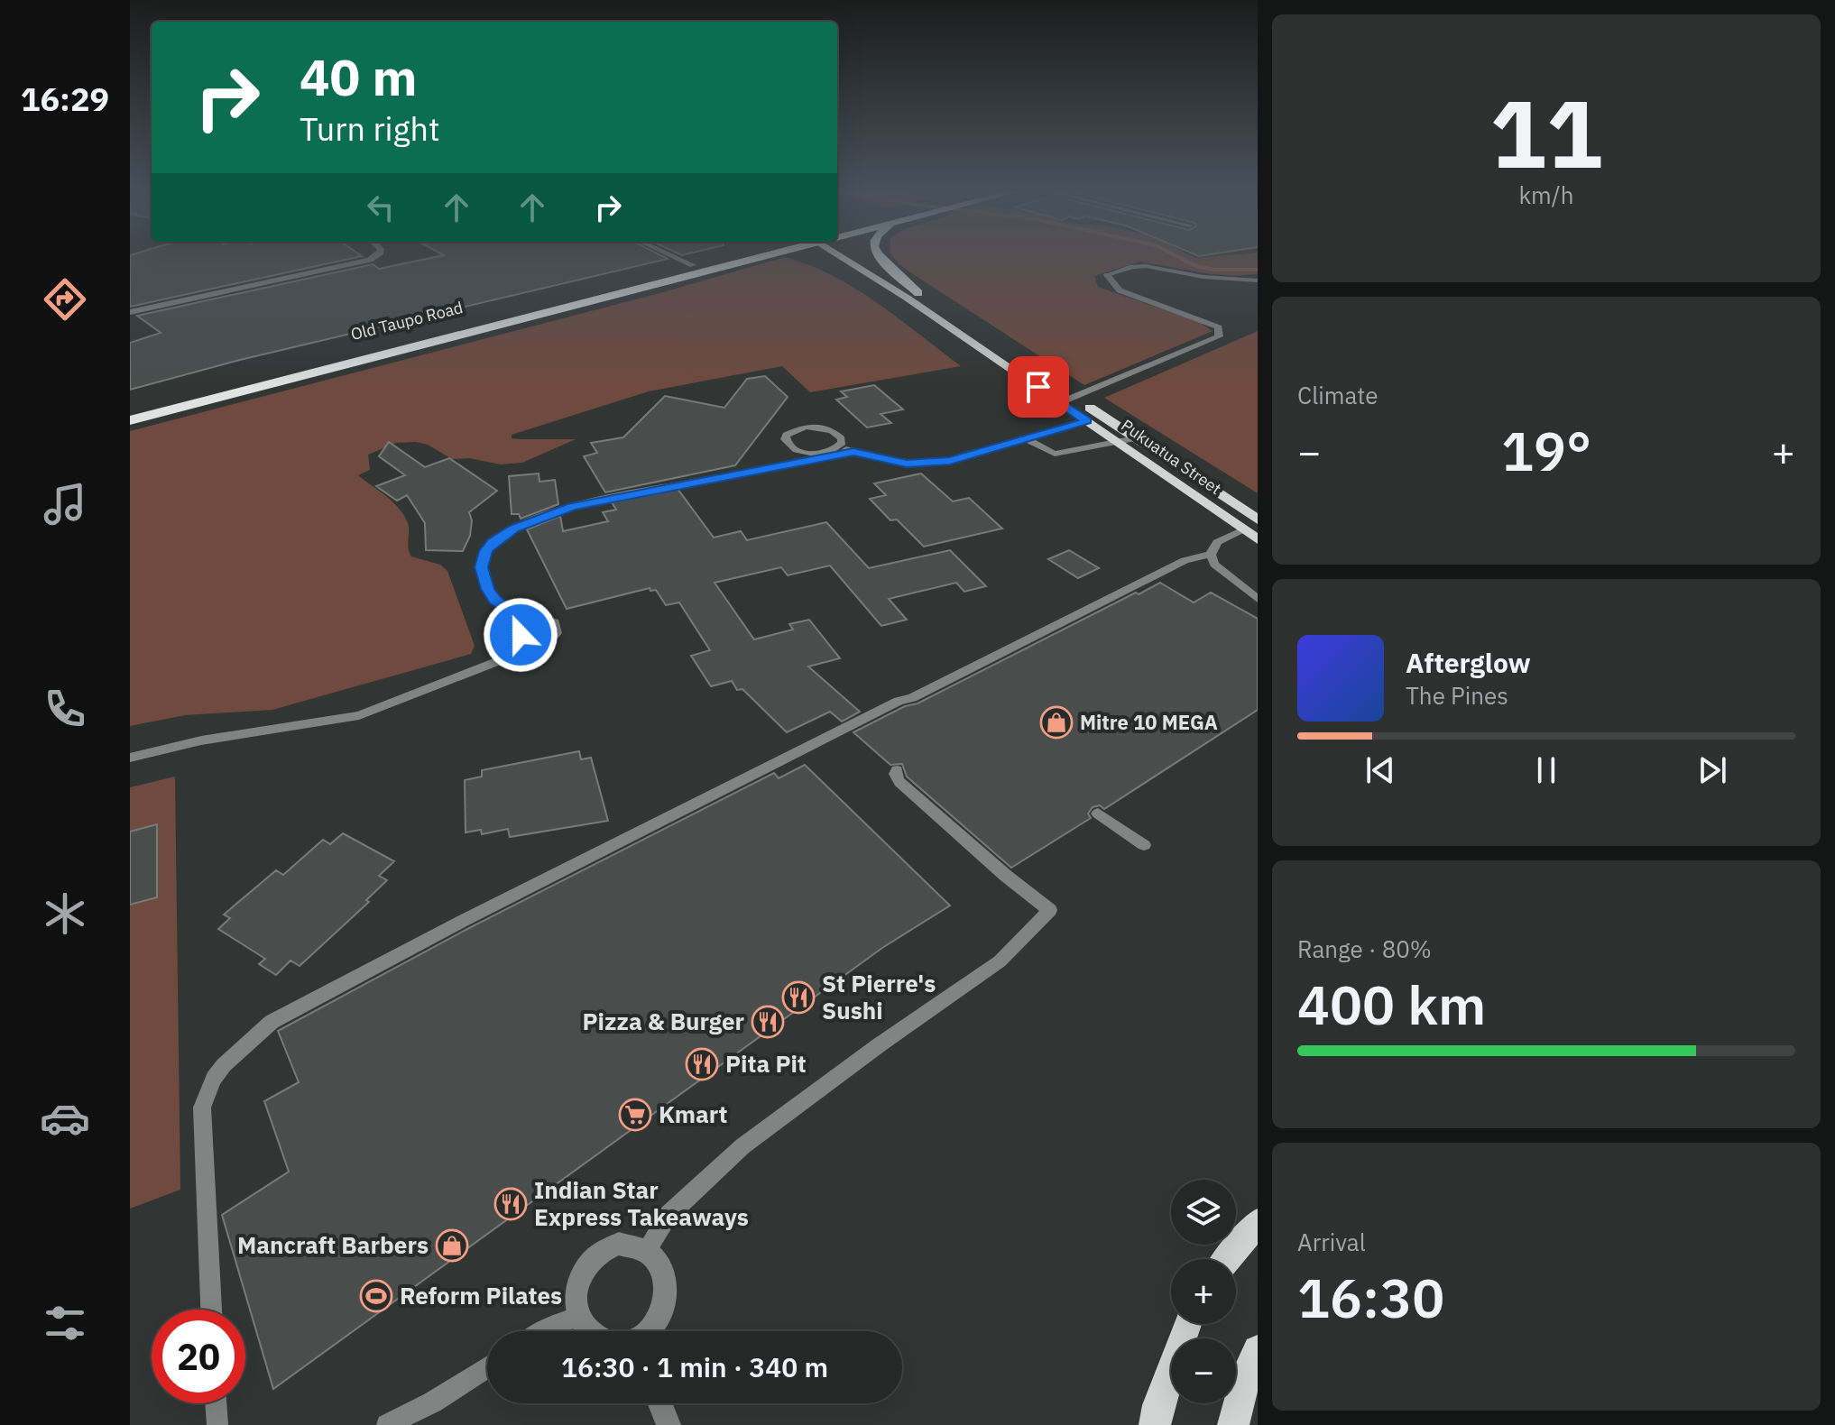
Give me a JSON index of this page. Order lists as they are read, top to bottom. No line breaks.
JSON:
{"streets":{"highway":["Old Taupo Road"],"main road":["Pukuatua Street"]},"places":{"shop":["Mitre 10 MEGA","Mancraft Barbers"],"restaurant":["St Pierre's Sushi","Pizza & Burger","Pita Pit","Indian Star Express Takeaways"],"supermarket":["Kmart"],"sports":["Reform Pilates"]},"page":{"tabs":"16:29","tile":[["11","km/h"],"Climate",["Range · 80%","400 km"],["Arrival","16:30"]],"turn":["40 m","Turn right"],"heat":["−","19°","+"],"song":["Afterglow","The Pines"],"map_buttons":["+","−"],"limit":"20","trip":"16:30 · 1 min · 340 m"}}
